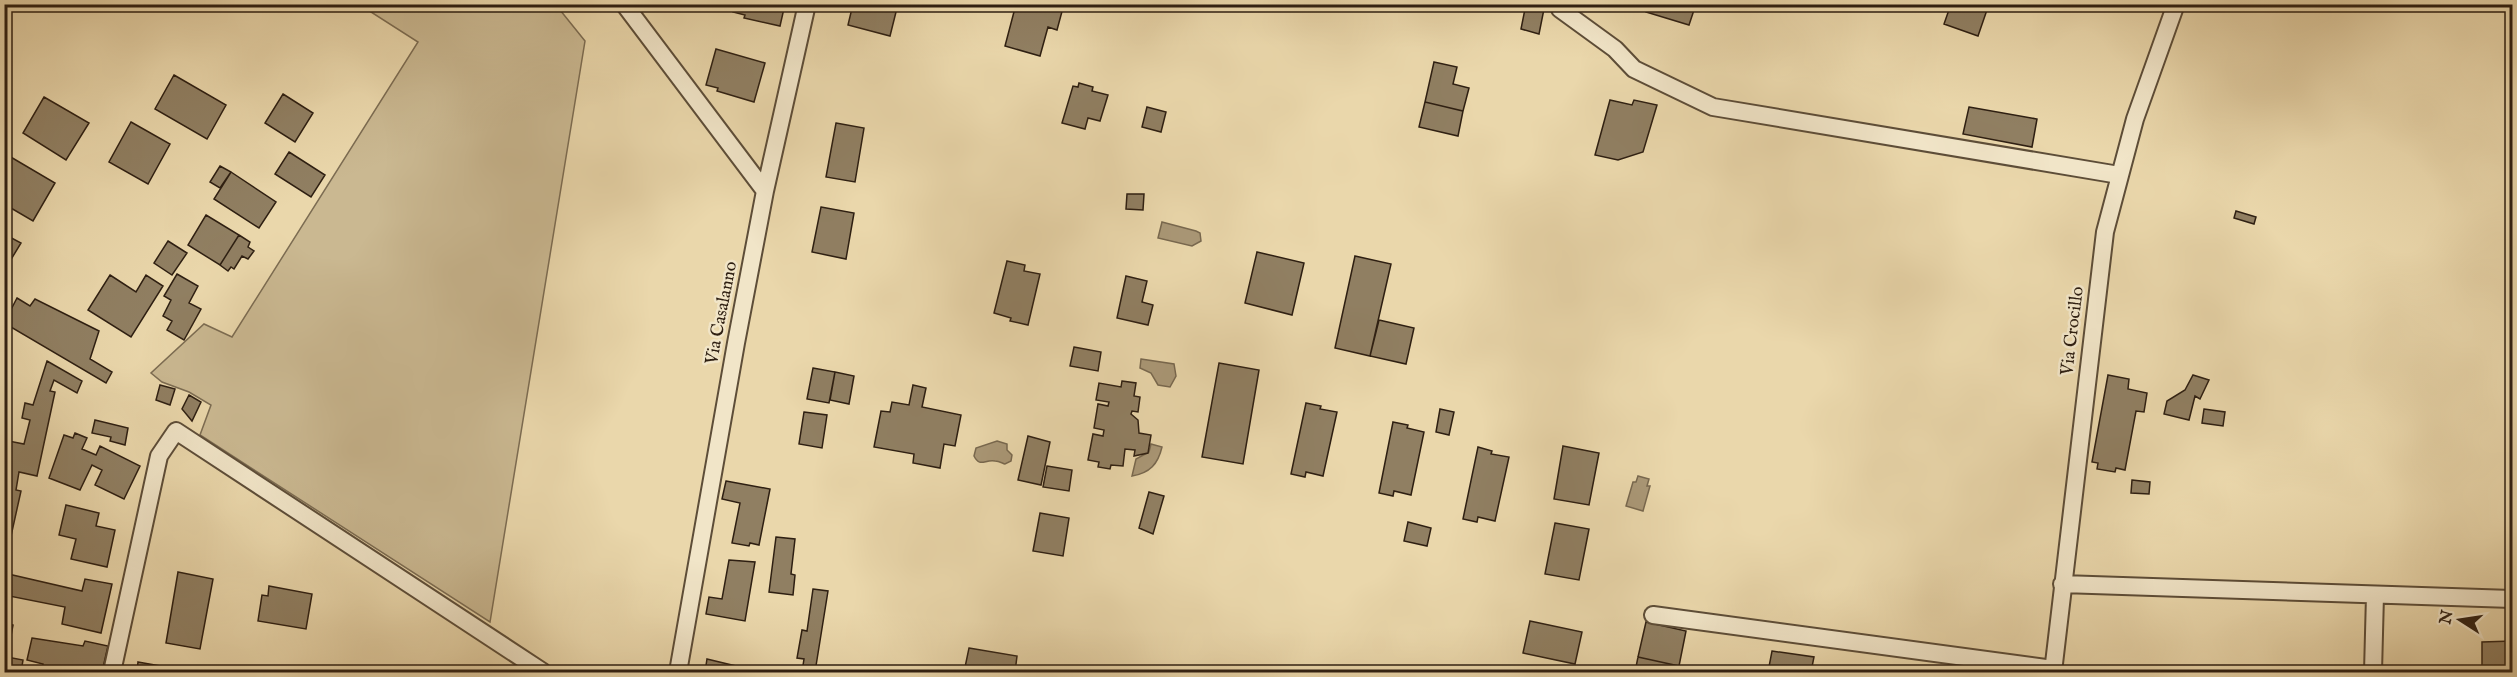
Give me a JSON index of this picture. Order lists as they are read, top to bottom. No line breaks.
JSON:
{"streets":{"street":["Via Casalanno","Via Crocillo"]},"north":"left"}
